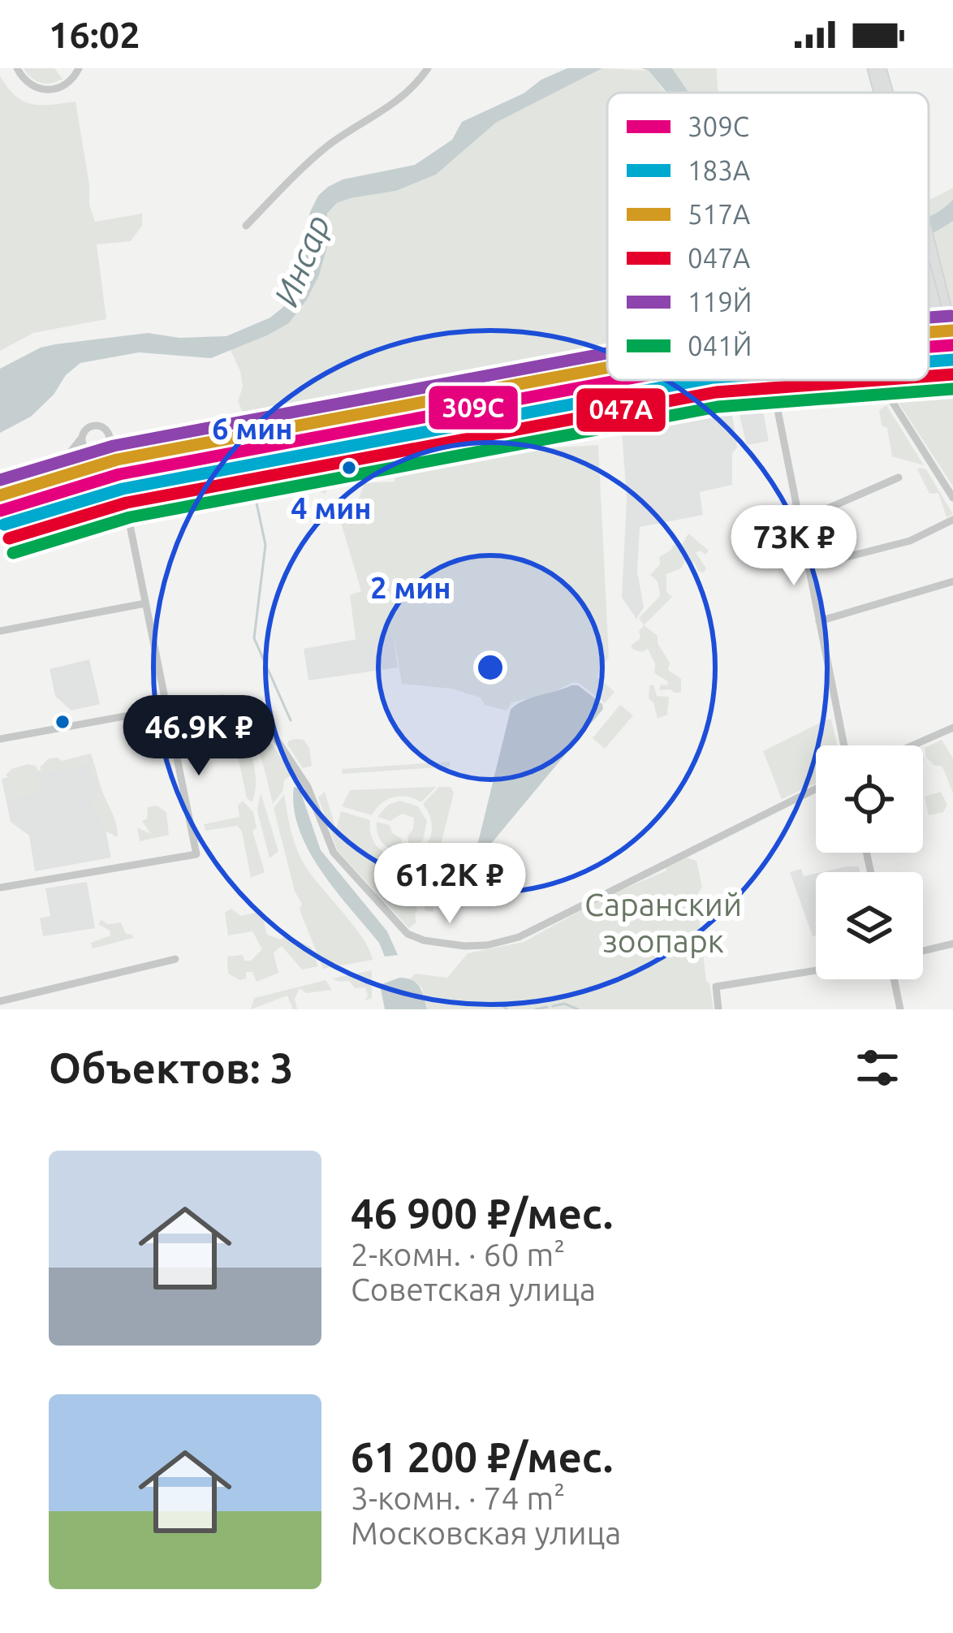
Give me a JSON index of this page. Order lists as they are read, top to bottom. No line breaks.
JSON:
{"water":["Инсар"],"parks":["Саранский зоопарк"],"lines":["transit line 119Й","transit line 517А","transit line 309С","transit line 183А","transit line 047А","transit line 041Й"],"legend":["309С","183А","517А","047А","119Й","041Й"],"page":{"status":"16:02","price":["73K ₽","46.9K ₽","61.2K ₽"],"heading":"Объектов: 3","list":[{"name":"46 900 ₽/мес.","note":"2-комн. · 60 m² · Советская улица"},{"name":"61 200 ₽/мес.","note":"3-комн. · 74 m² · Московская улица"}]},"rings":["6 мин","4 мин","2 мин"]}
